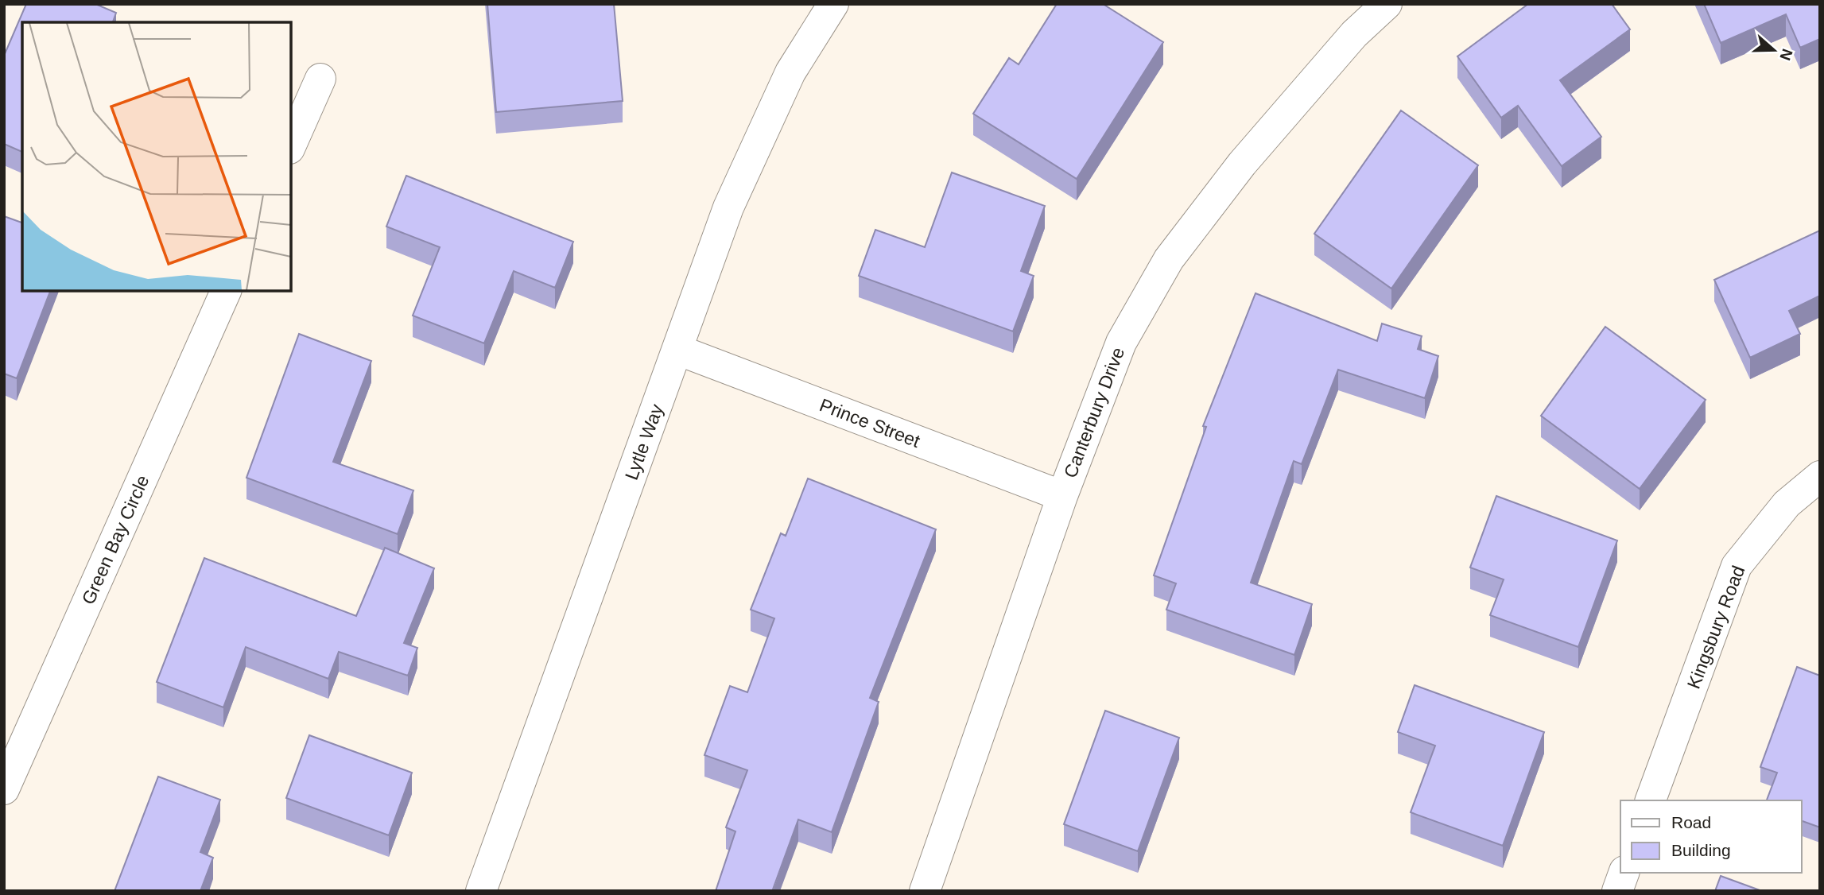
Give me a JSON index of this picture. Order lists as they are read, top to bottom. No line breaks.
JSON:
{"streets":{"street":["Canterbury Drive","Prince Street","Lytle Way","Green Bay Circle","Kingsbury Road"]},"crossings":[["Canterbury Drive","Prince Street"],["Prince Street","Lytle Way"]],"legend":["Road","Building"],"north":"right"}
